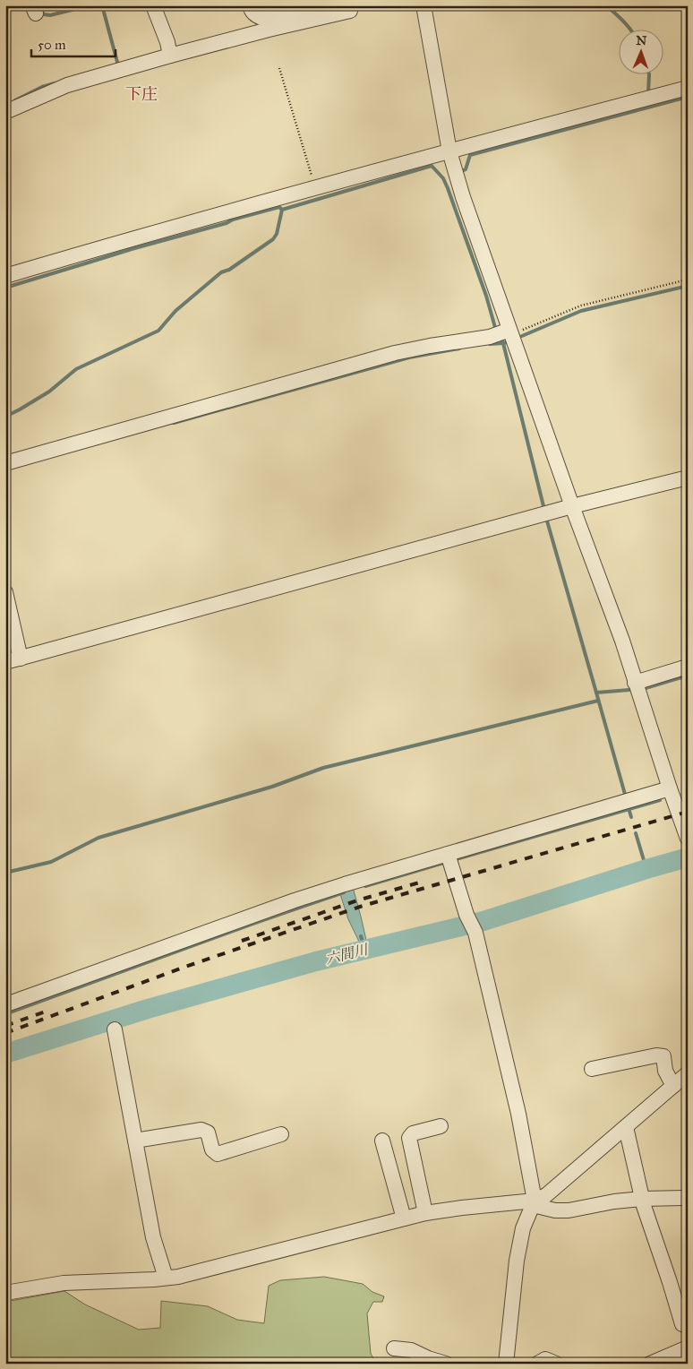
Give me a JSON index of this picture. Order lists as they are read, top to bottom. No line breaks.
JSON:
{"districts":["下庄"],"water":["六間川"],"scale_bar":"50 m","north":"top"}
